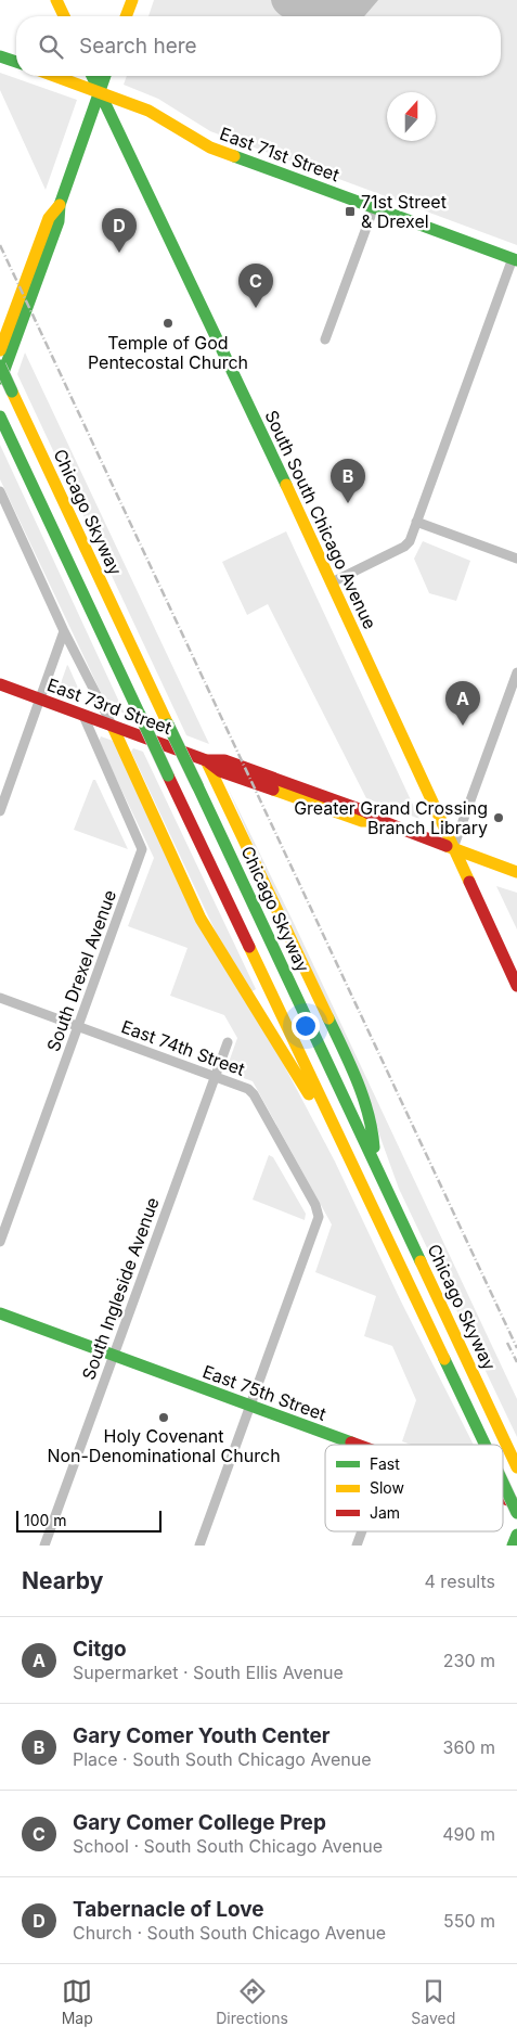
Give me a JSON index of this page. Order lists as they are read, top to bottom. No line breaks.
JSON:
{"streets":{"main road":["East 71st Street","Chicago Skyway","South South Chicago Avenue","East 73rd Street","East 75th Street"],"street":["South Drexel Avenue","East 74th Street","South Ingleside Avenue"]},"crossings":[["East 71st Street","South South Chicago Avenue"],["South South Chicago Avenue","East 73rd Street"],["East 73rd Street","South Drexel Avenue"],["South Drexel Avenue","East 74th Street"],["East 74th Street","South Ingleside Avenue"],["East 74th Street","East 75th Street"],["South Ingleside Avenue","East 75th Street"]],"places":{"transit":["71st Street & Drexel"],"other":["Temple of God Pentecostal Church","Greater Grand Crossing Branch Library","Holy Covenant Non-Denominational Church"]},"legend":["Fast","Slow","Jam"],"scale_bar":"100 m","north":"top","page":{"search":"Search here","pins":["D","C","B","A"],"scale":"100 m","heading":["Nearby","4 results"],"list":[{"mark":"A","name":"Citgo","note":"Supermarket · South Ellis Avenue","value":"230 m"},{"mark":"B","name":"Gary Comer Youth Center","note":"Place · South South Chicago Avenue","value":"360 m"},{"mark":"C","name":"Gary Comer College Prep","note":"School · South South Chicago Avenue","value":"490 m"},{"mark":"D","name":"Tabernacle of Love","note":"Church · South South Chicago Avenue","value":"550 m"}],"nav":["Map","Directions","Saved"]}}
